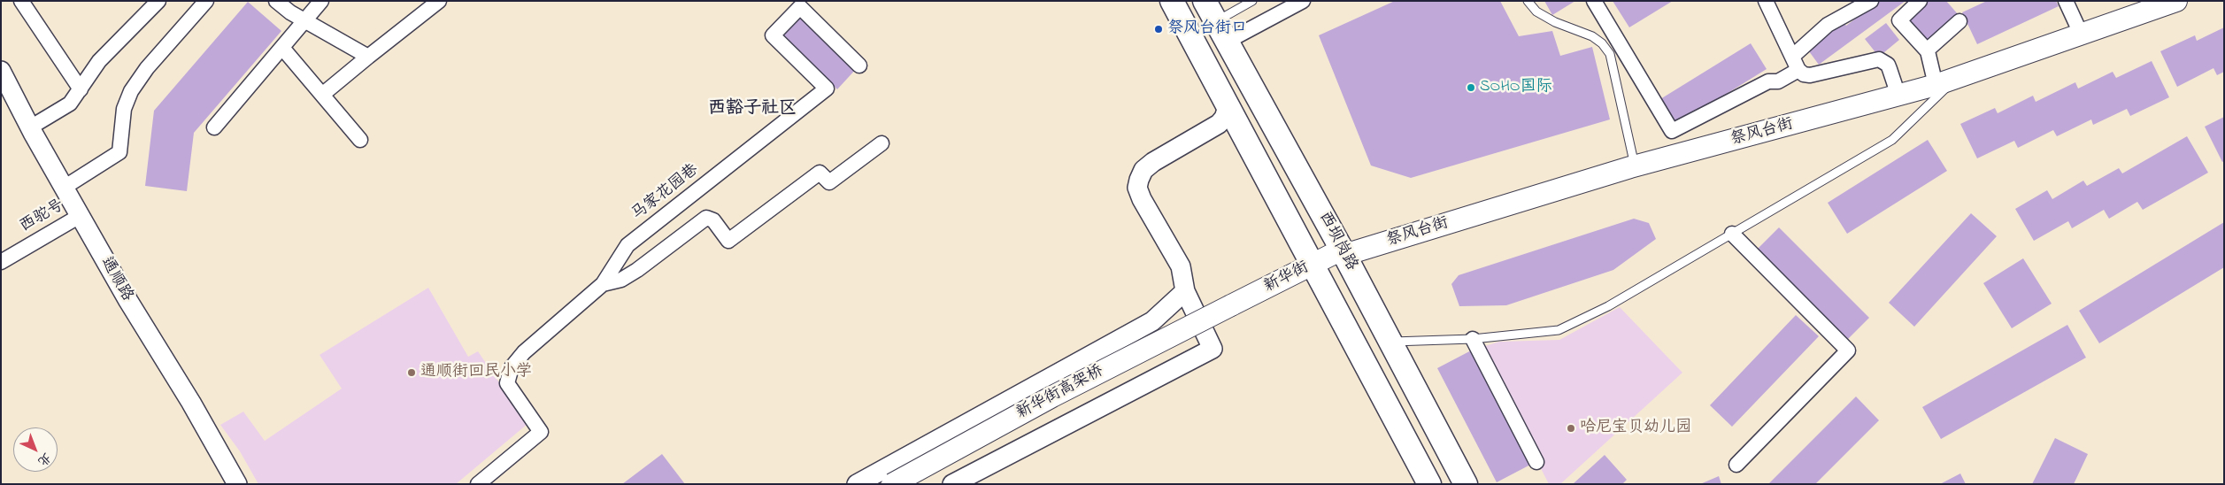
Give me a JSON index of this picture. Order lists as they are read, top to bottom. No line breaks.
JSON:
{"streets":{"main road":["祭风台街","西坝岗路","新华街","新华街高架桥"],"street":["马家花园巷","西驼号","通顺路"]},"crossings":[["祭风台街","西坝岗路"],["祭风台街","新华街"],["西驼号","通顺路"],["西坝岗路","新华街"],["新华街","新华街高架桥"]],"districts":["西豁子社区"],"places":["祭风台街口","SOHO国际","通顺街回民小学","哈尼宝贝幼儿园"],"north":"bottom right"}
